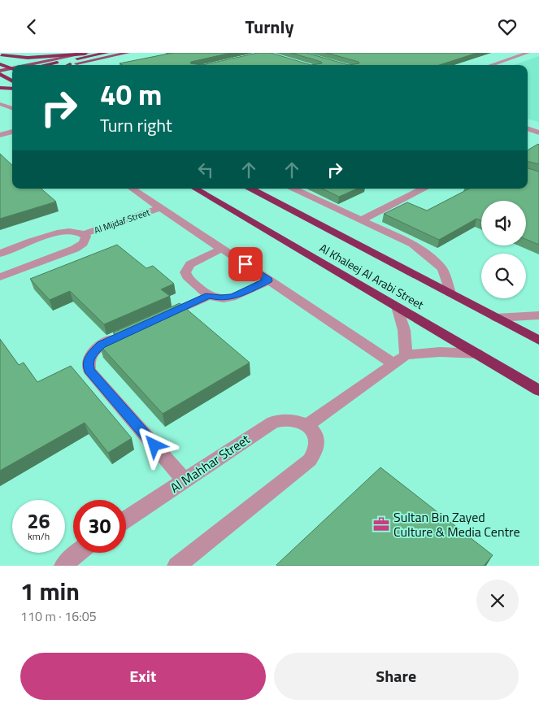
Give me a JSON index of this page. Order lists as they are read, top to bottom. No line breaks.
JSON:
{"streets":{"highway":["Al Khaleej Al Arabi Street"],"street":["Al Mijdaf Street","Al Mahhar Street"]},"places":{"office":["Sultan Bin Zayed Culture & Media Centre"]},"page":{"header":"Turnly","turn":["40 m","Turn right"],"speed":"26 km/h","limit":"30","heading":["1 min","110 m · 16:05"],"buttons":["Exit","Share"]}}
